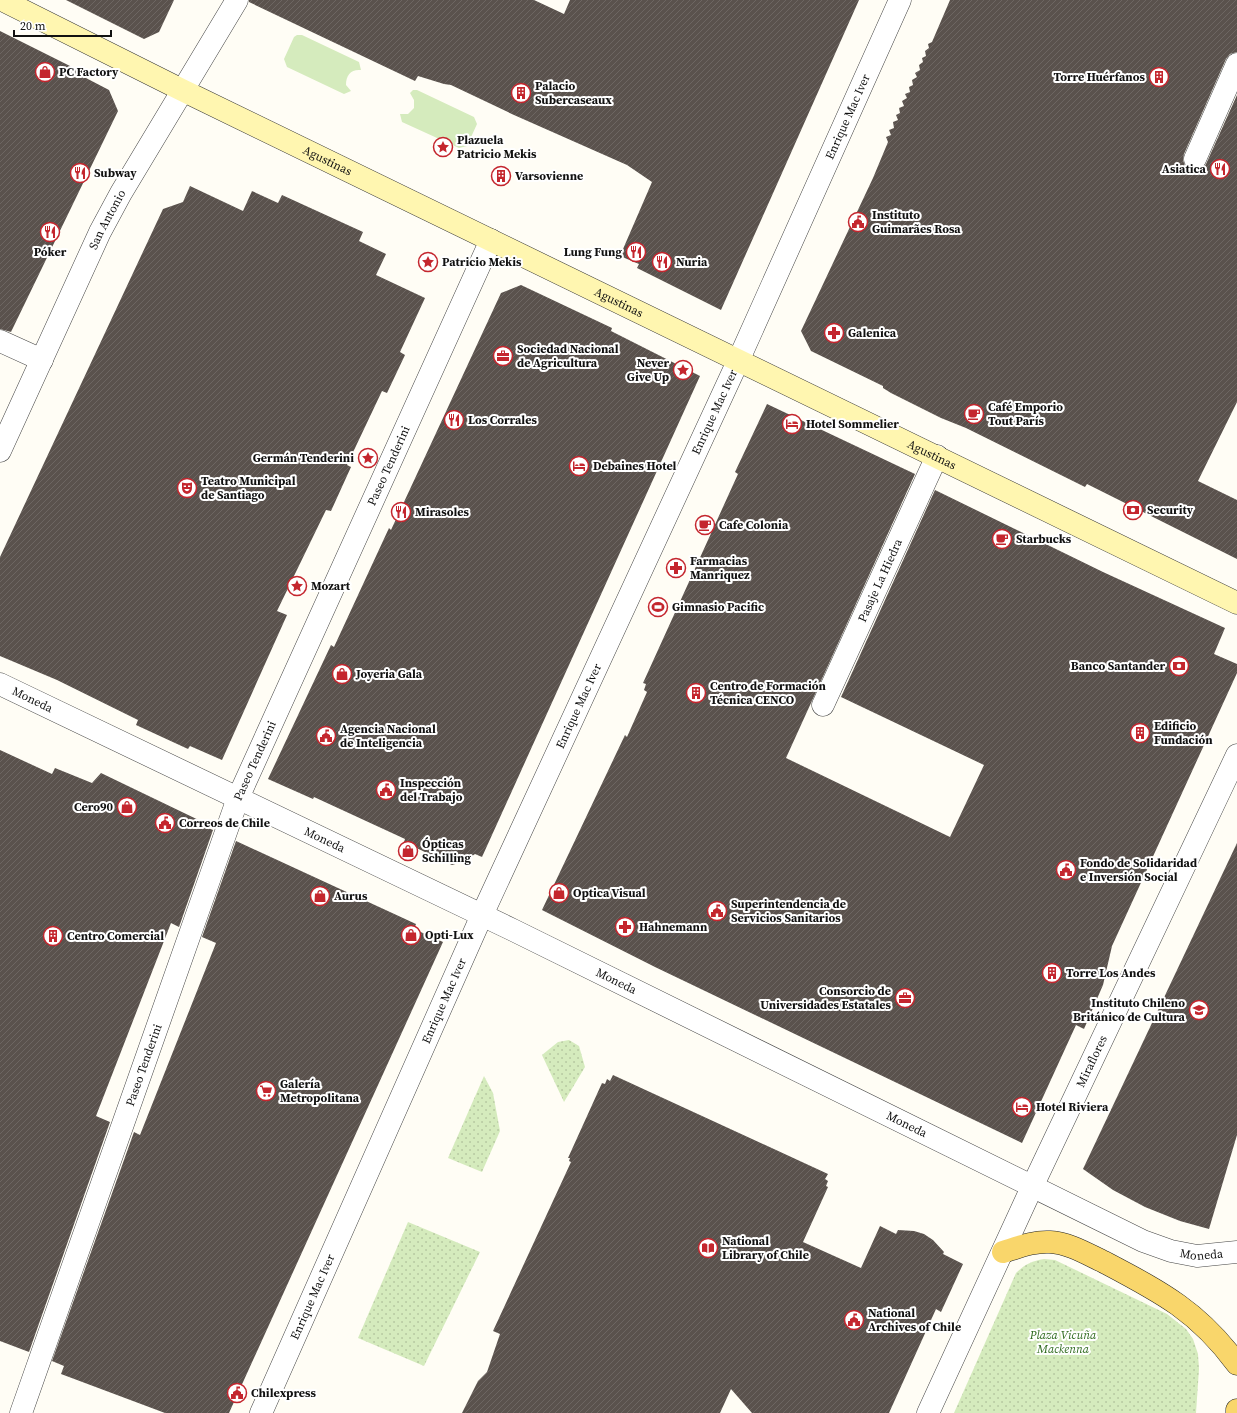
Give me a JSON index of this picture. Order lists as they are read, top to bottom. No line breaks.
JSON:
{"streets":{"main road":["Agustinas"],"street":["Enrique Mac Iver","San Antonio","Paseo Tenderini","Pasaje La Hiedra","Moneda","Miraflores"]},"crossings":[["Enrique Mac Iver","Agustinas"],["Enrique Mac Iver","Moneda"],["Agustinas","San Antonio"],["Agustinas","Paseo Tenderini"],["Agustinas","Pasaje La Hiedra"],["Paseo Tenderini","Moneda"],["Moneda","Miraflores"]],"parks":["Plaza Vicuña Mackenna"],"places":{"shop":["PC Factory","Joyeria Gala","Cero90","Ópticas Schilling","Optica Visual","Aurus","Opti-Lux"],"building":["Torre Huérfanos","Palacio Subercaseaux","Varsovienne","Centro de Formación Técnica CENCO","Edificio Fundación","Centro Comercial","Torre Los Andes"],"place":["Plazuela Patricio Mekis","Patricio Mekis","Never Give Up","Germán Tenderini","Mozart"],"restaurant":["Asiatica","Subway","Póker","Lung Fung","Nuria","Los Corrales","Mirasoles"],"public building":["Instituto Guimarães Rosa","Agencia Nacional de Inteligencia","Inspección del Trabajo","Correos de Chile","Fondo de Solidaridad e Inversión Social","Superintendencia de Servicios Sanitarios","National Archives of Chile","Chilexpress"],"pharmacy":["Galenica","Farmacias Manriquez","Hahnemann"],"office":["Sociedad Nacional de Agricultura","Consorcio de Universidades Estatales"],"cafe":["Café Emporio Tout París","Cafe Colonia","Starbucks"],"hotel":["Hotel Sommelier","Debaines Hotel","Hotel Riviera"],"theatre":["Teatro Municipal de Santiago"],"bank":["Security","Banco Santander"],"sports":["Gimnasio Pacific"],"school or university":["Instituto Chileno Británico de Cultura"],"supermarket":["Galería Metropolitana"],"library":["National Library of Chile"]},"scale_bar":"20 m"}
